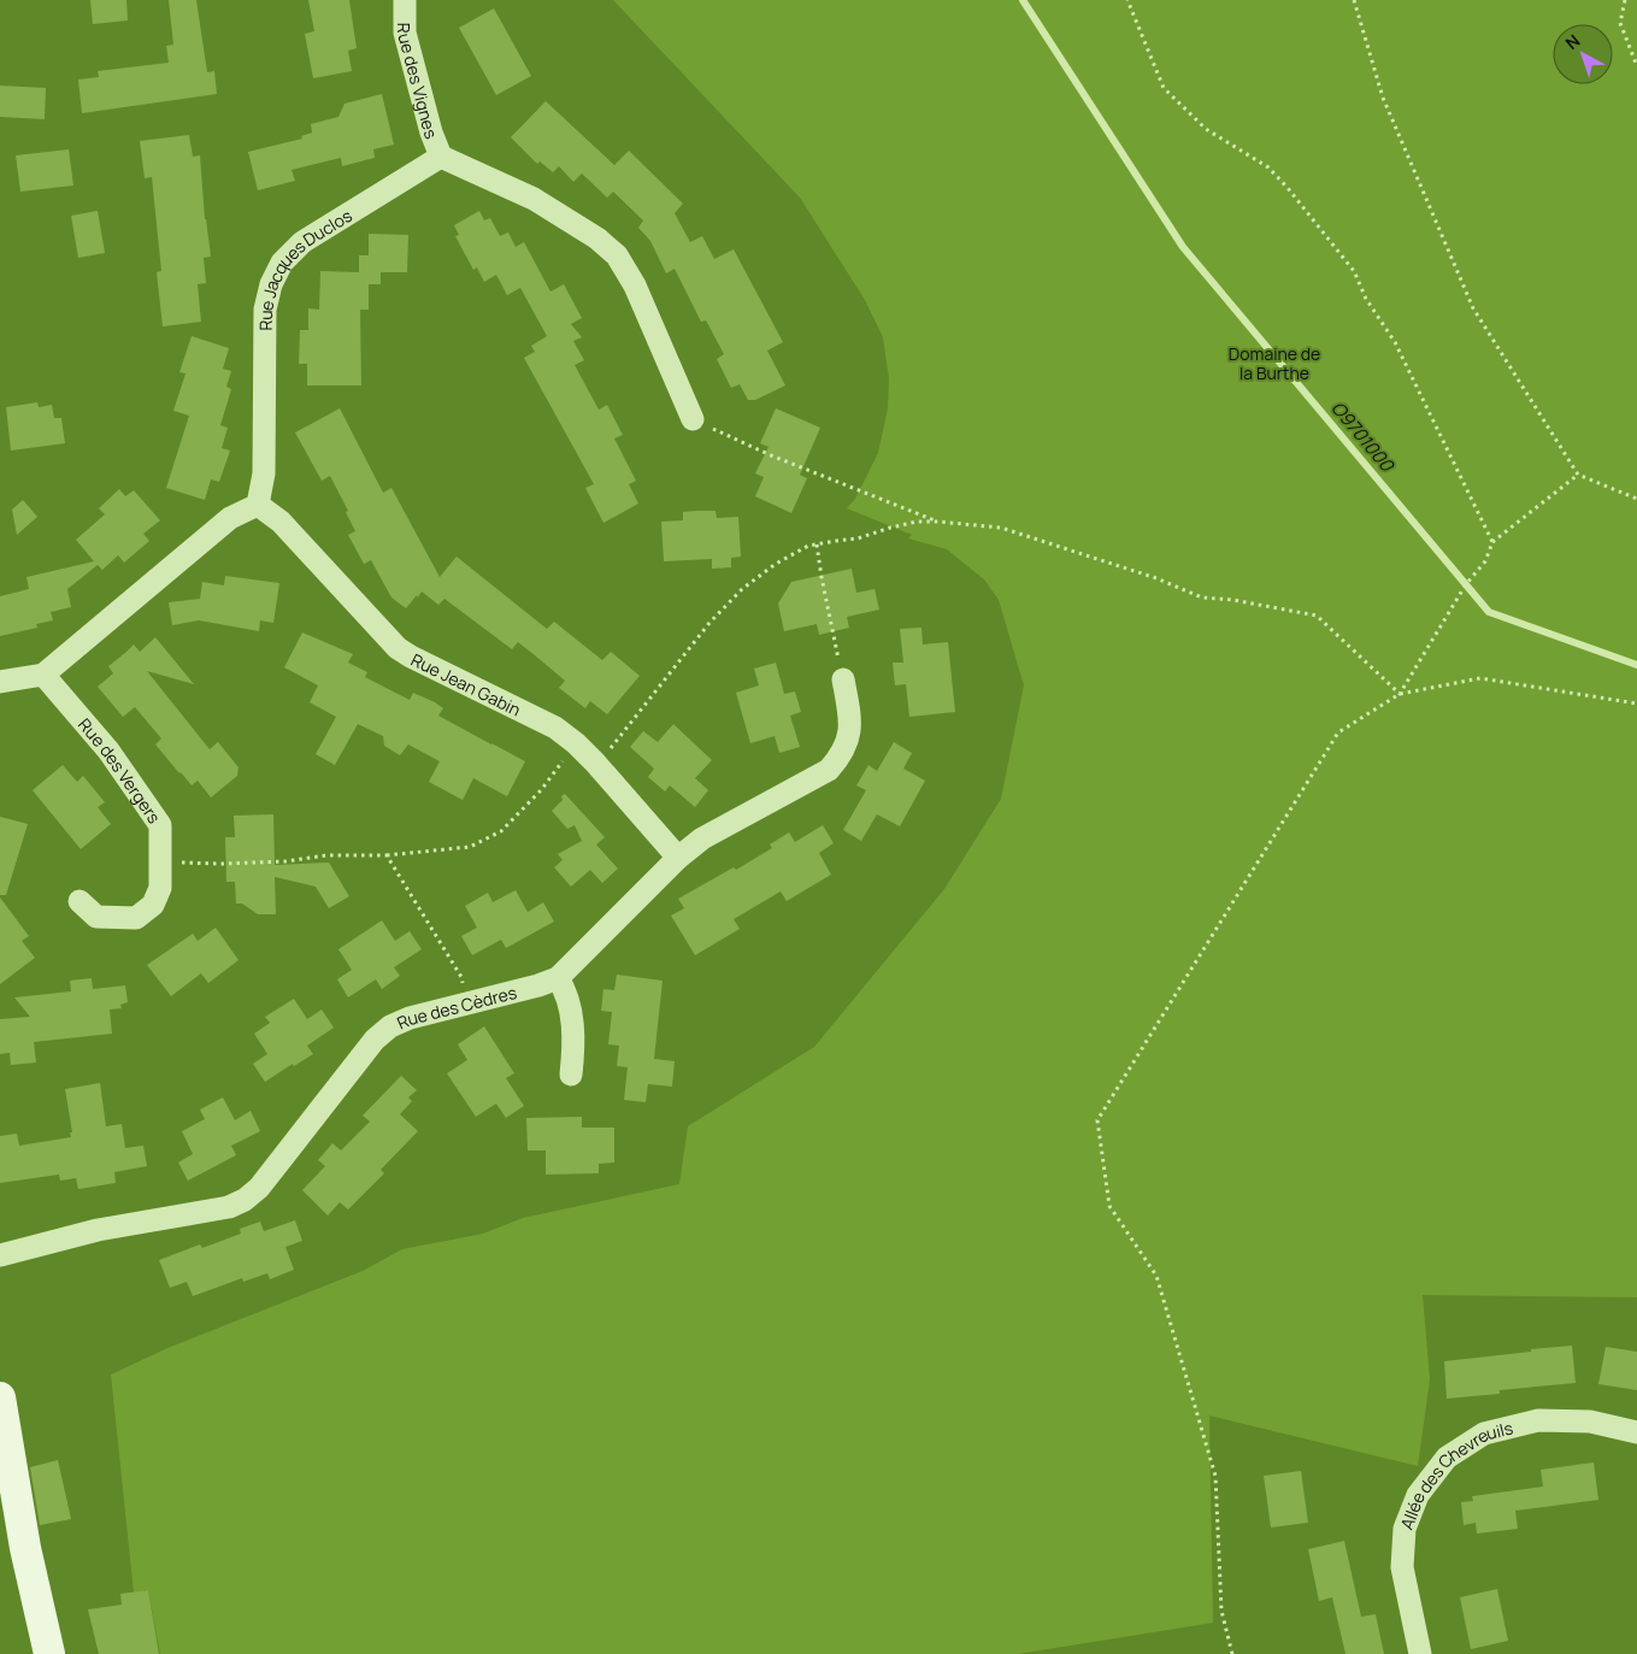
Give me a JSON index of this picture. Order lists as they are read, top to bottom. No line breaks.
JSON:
{"streets":{"street":["Rue des Vignes","Rue Jacques Duclos","Rue Jean Gabin","Rue des Vergers","Rue des Cèdres","Allée des Chevreuils"]},"crossings":[["Rue des Vignes","Rue Jacques Duclos"],["Rue Jacques Duclos","Rue Jean Gabin"],["Rue Jean Gabin","Rue des Cèdres"]],"water":["O9701000"],"parks":["Domaine de la Burthe"],"north":"top left"}
